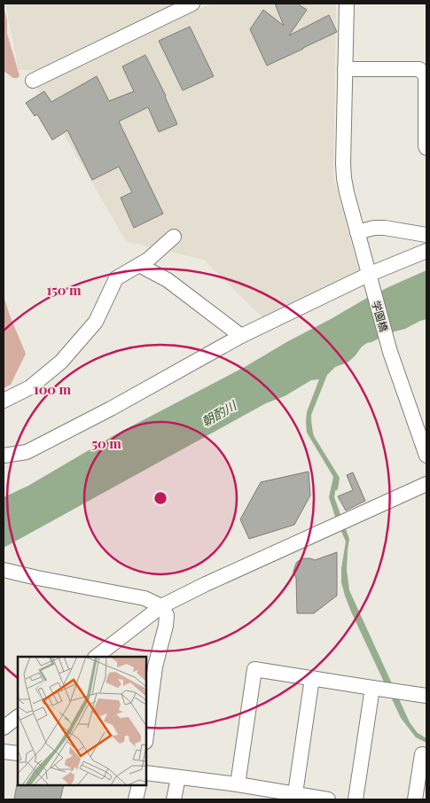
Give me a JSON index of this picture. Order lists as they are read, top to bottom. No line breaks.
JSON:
{"streets":{"street":["学園橋"]},"water":["朝酌川"],"rings":["150 m","100 m","50 m"]}
